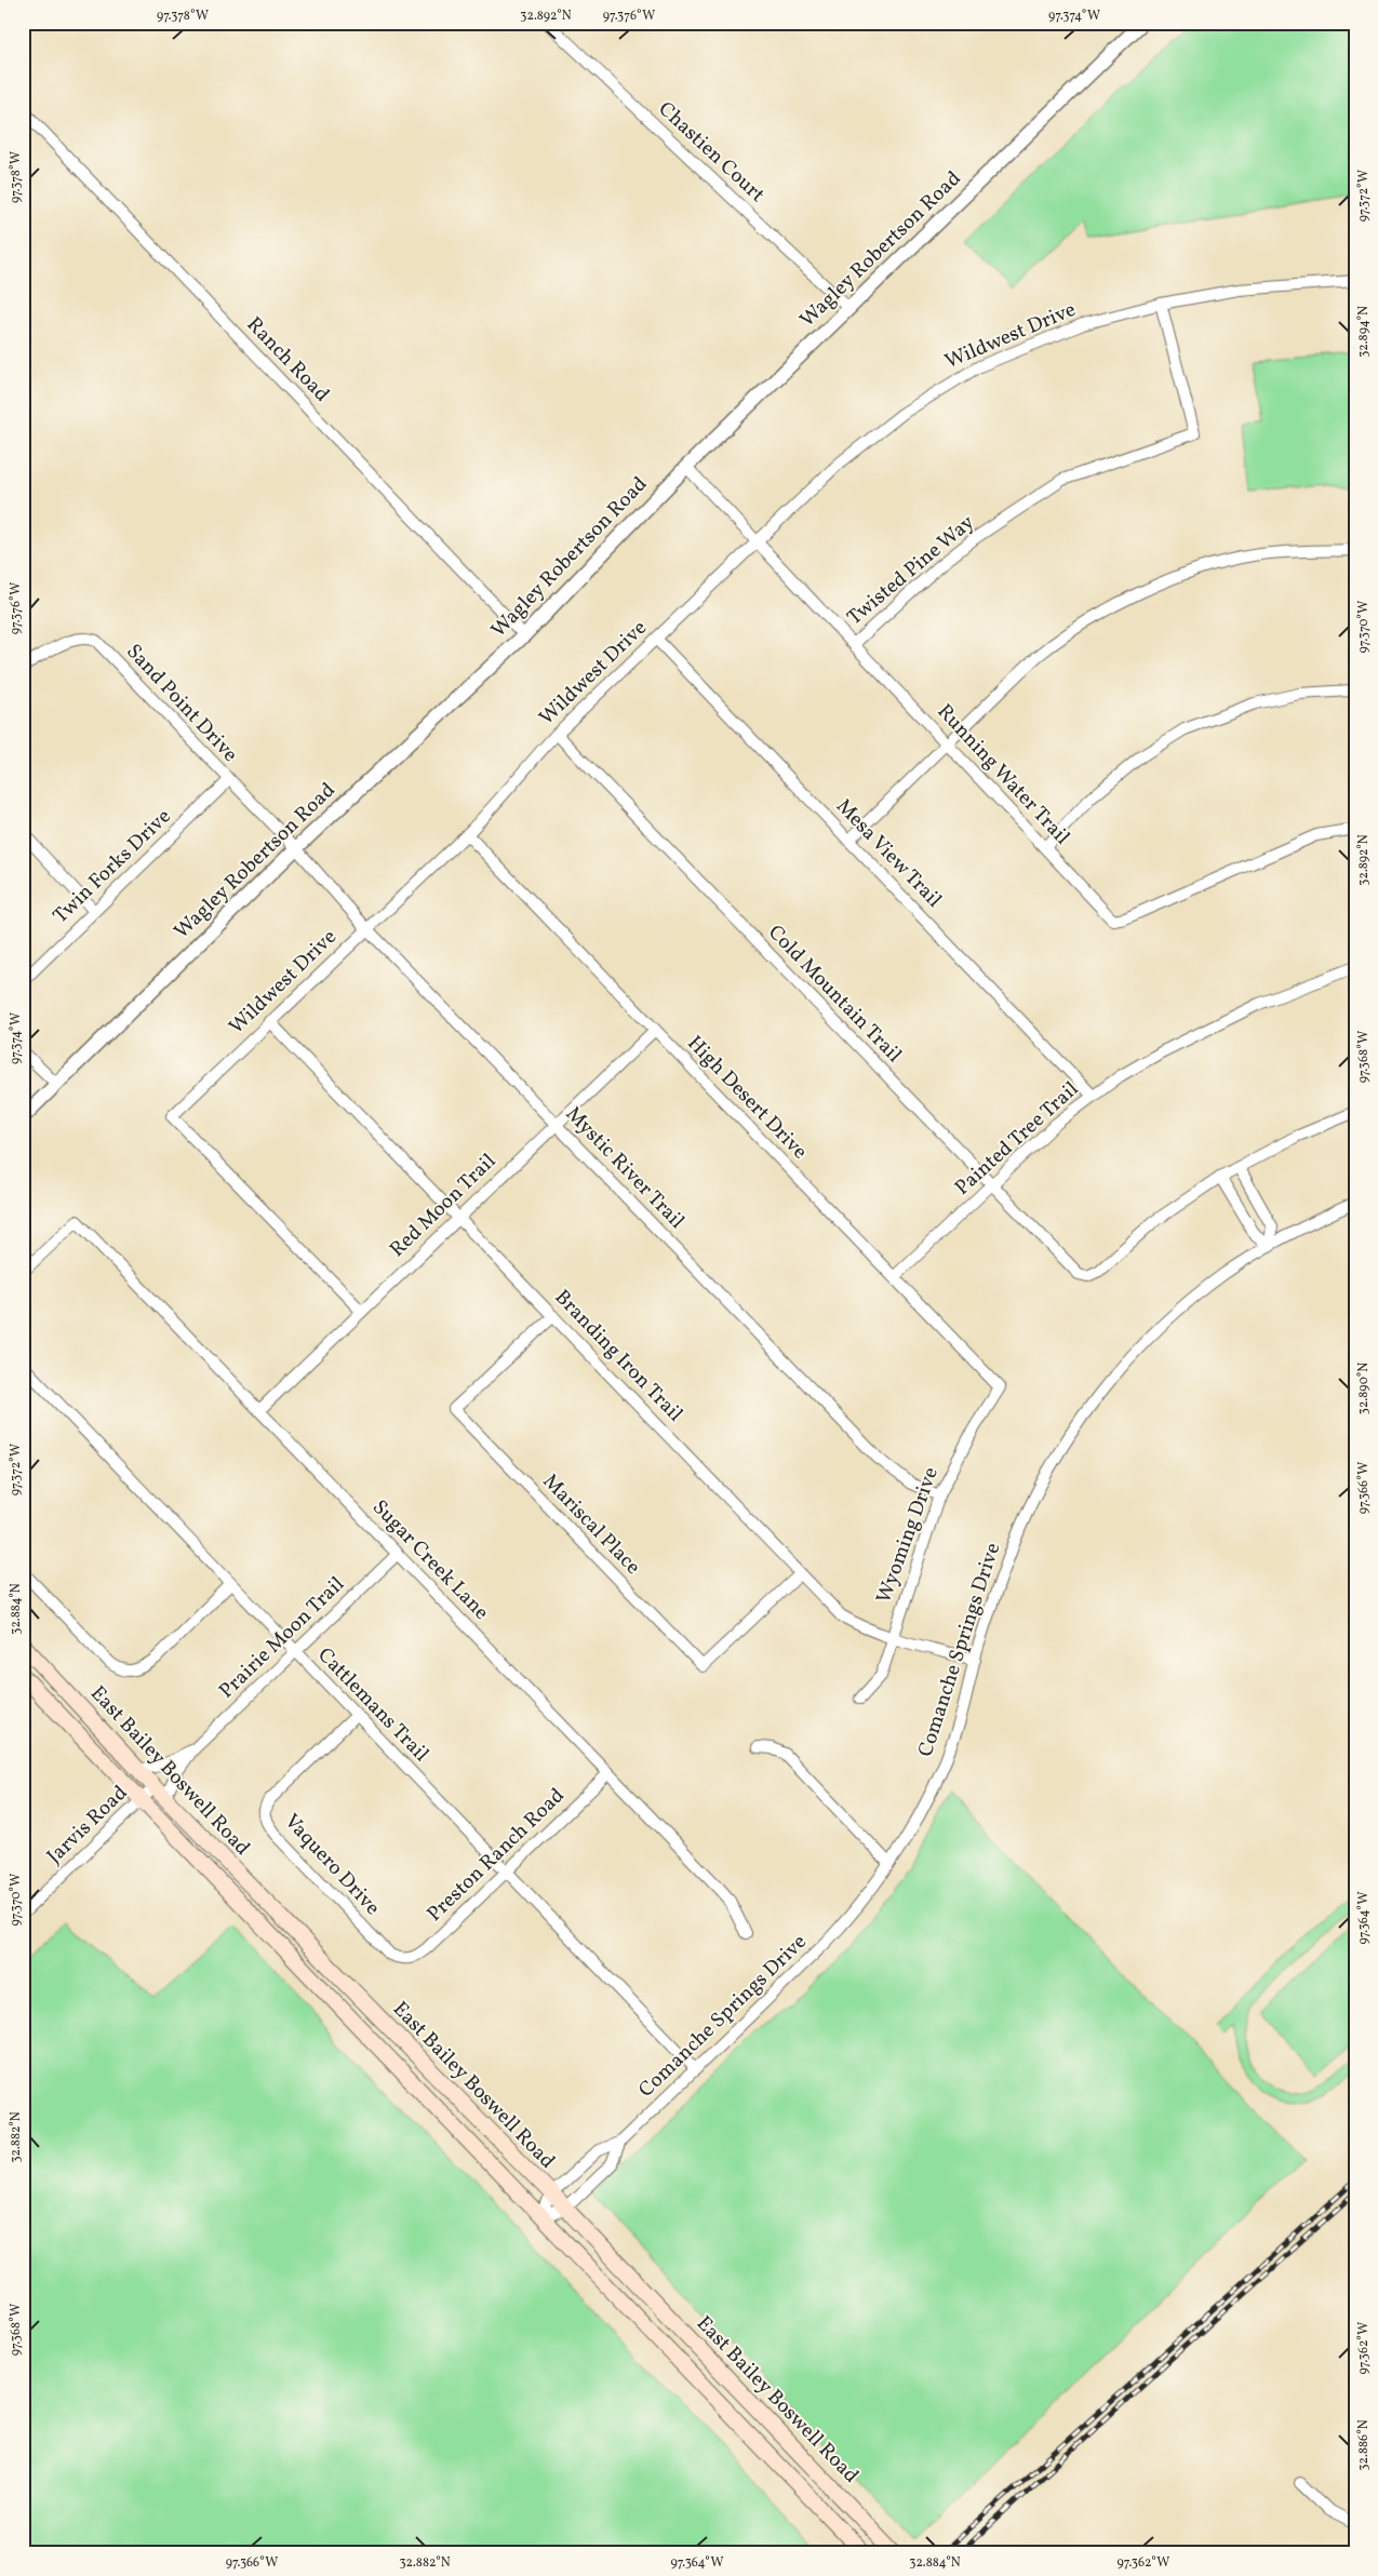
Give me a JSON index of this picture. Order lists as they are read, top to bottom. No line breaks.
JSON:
{"streets":{"main road":["East Bailey Boswell Road"],"street":["Chastien Court","Wagley Robertson Road","Wildwest Drive","Ranch Road","Twisted Pine Way","Sand Point Drive","Running Water Trail","Mesa View Trail","Twin Forks Drive","Cold Mountain Trail","High Desert Drive","Painted Tree Trail","Mystic River Trail","Red Moon Trail","Branding Iron Trail","Mariscal Place","Wyoming Drive","Sugar Creek Lane","Prairie Moon Trail","Comanche Springs Drive","Cattlemans Trail","Jarvis Road","Preston Ranch Road","Vaquero Drive"]},"crossings":[["Chastien Court","Wagley Robertson Road"],["Wagley Robertson Road","Ranch Road"],["Wagley Robertson Road","Sand Point Drive"],["Wagley Robertson Road","Running Water Trail"],["Wagley Robertson Road","Mystic River Trail"],["Wildwest Drive","Twisted Pine Way"],["Wildwest Drive","Running Water Trail"],["Wildwest Drive","Mesa View Trail"],["Wildwest Drive","Cold Mountain Trail"],["Wildwest Drive","High Desert Drive"],["Wildwest Drive","Mystic River Trail"],["Wildwest Drive","Red Moon Trail"],["Wildwest Drive","Branding Iron Trail"],["Twisted Pine Way","Running Water Trail"],["Sand Point Drive","Twin Forks Drive"],["Sand Point Drive","Mystic River Trail"],["Mesa View Trail","Painted Tree Trail"],["Cold Mountain Trail","Painted Tree Trail"],["High Desert Drive","Painted Tree Trail"],["High Desert Drive","Red Moon Trail"],["High Desert Drive","Wyoming Drive"],["Mystic River Trail","Red Moon Trail"],["Mystic River Trail","Wyoming Drive"],["Red Moon Trail","Branding Iron Trail"],["Red Moon Trail","Sugar Creek Lane"],["Branding Iron Trail","Mariscal Place"],["Branding Iron Trail","Wyoming Drive"],["Branding Iron Trail","Comanche Springs Drive"],["Sugar Creek Lane","Prairie Moon Trail"],["Sugar Creek Lane","Preston Ranch Road"],["Prairie Moon Trail","Cattlemans Trail"],["Prairie Moon Trail","East Bailey Boswell Road"],["Prairie Moon Trail","Jarvis Road"],["Comanche Springs Drive","Cattlemans Trail"],["Comanche Springs Drive","East Bailey Boswell Road"],["Cattlemans Trail","Preston Ranch Road"],["Cattlemans Trail","Vaquero Drive"],["East Bailey Boswell Road","Jarvis Road"],["Preston Ranch Road","Vaquero Drive"]],"coordinates":["97.378°W","32.892°N","97.376°W","97.374°W","97.372°W","32.894°N","97.370°W","97.368°W","32.890°N","97.366°W","32.884°N","97.364°W","32.882°N","97.362°W","32.886°N"]}
